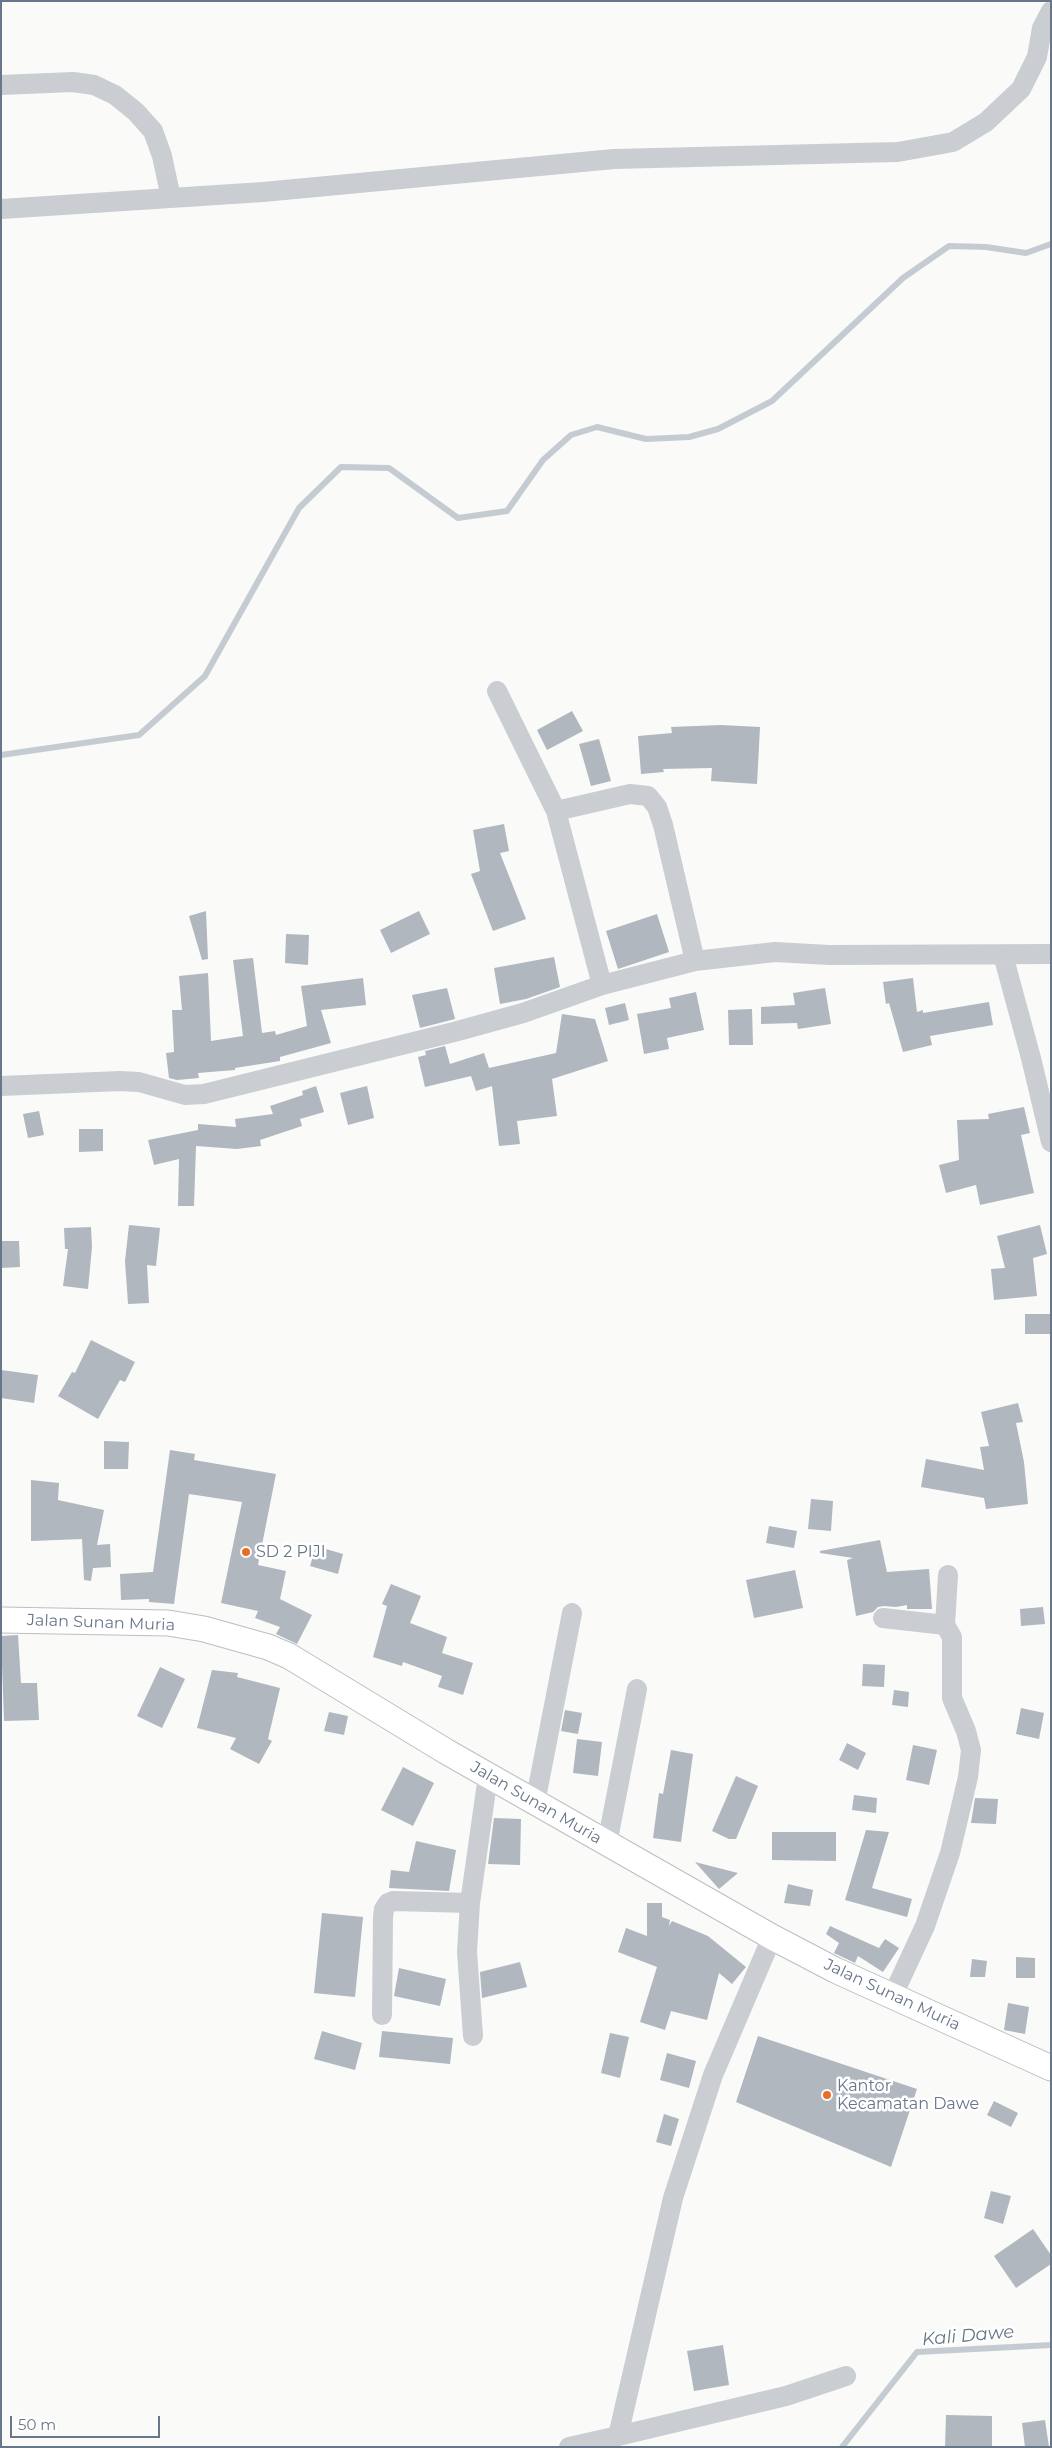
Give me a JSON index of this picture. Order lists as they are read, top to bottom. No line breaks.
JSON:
{"streets":{"main road":["Jalan Sunan Muria"]},"water":["Kali Dawe"],"places":["SD 2 PIJI","Kantor Kecamatan Dawe"],"scale_bar":"50 m"}
